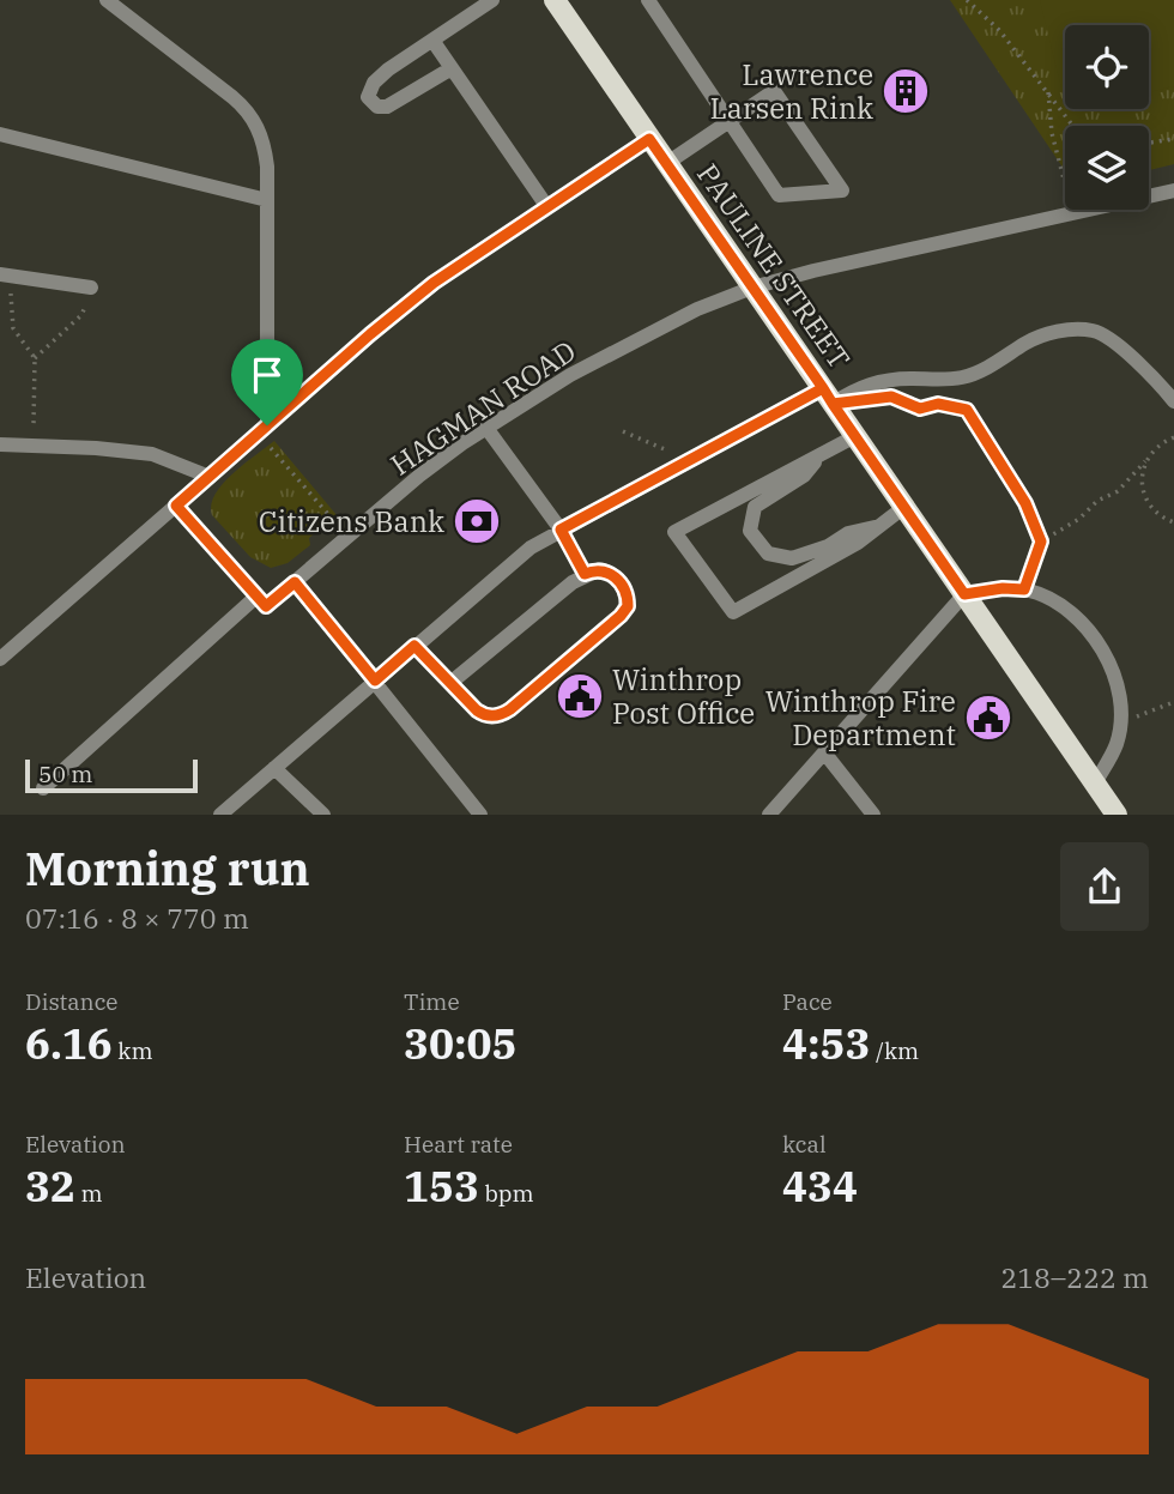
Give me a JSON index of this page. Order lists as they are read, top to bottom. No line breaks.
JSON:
{"streets":{"main road":["PAULINE STREET"],"street":["HAGMAN ROAD"]},"crossings":[["PAULINE STREET","HAGMAN ROAD"]],"places":{"building":["Lawrence Larsen Rink"],"bank":["Citizens Bank"],"public building":["Winthrop Post Office","Winthrop Fire Department"]},"scale_bar":"50 m","page":{"scale":"50 m","heading":["Morning run","07:16 · 8 × 770 m"],"stats":[["Distance","6.16 km"],["Time","30:05"],["Pace","4:53 /km"],["Elevation","32 m"],["Heart rate","153 bpm"],["kcal","434"]],"chart":["Elevation","218–222 m"]}}
